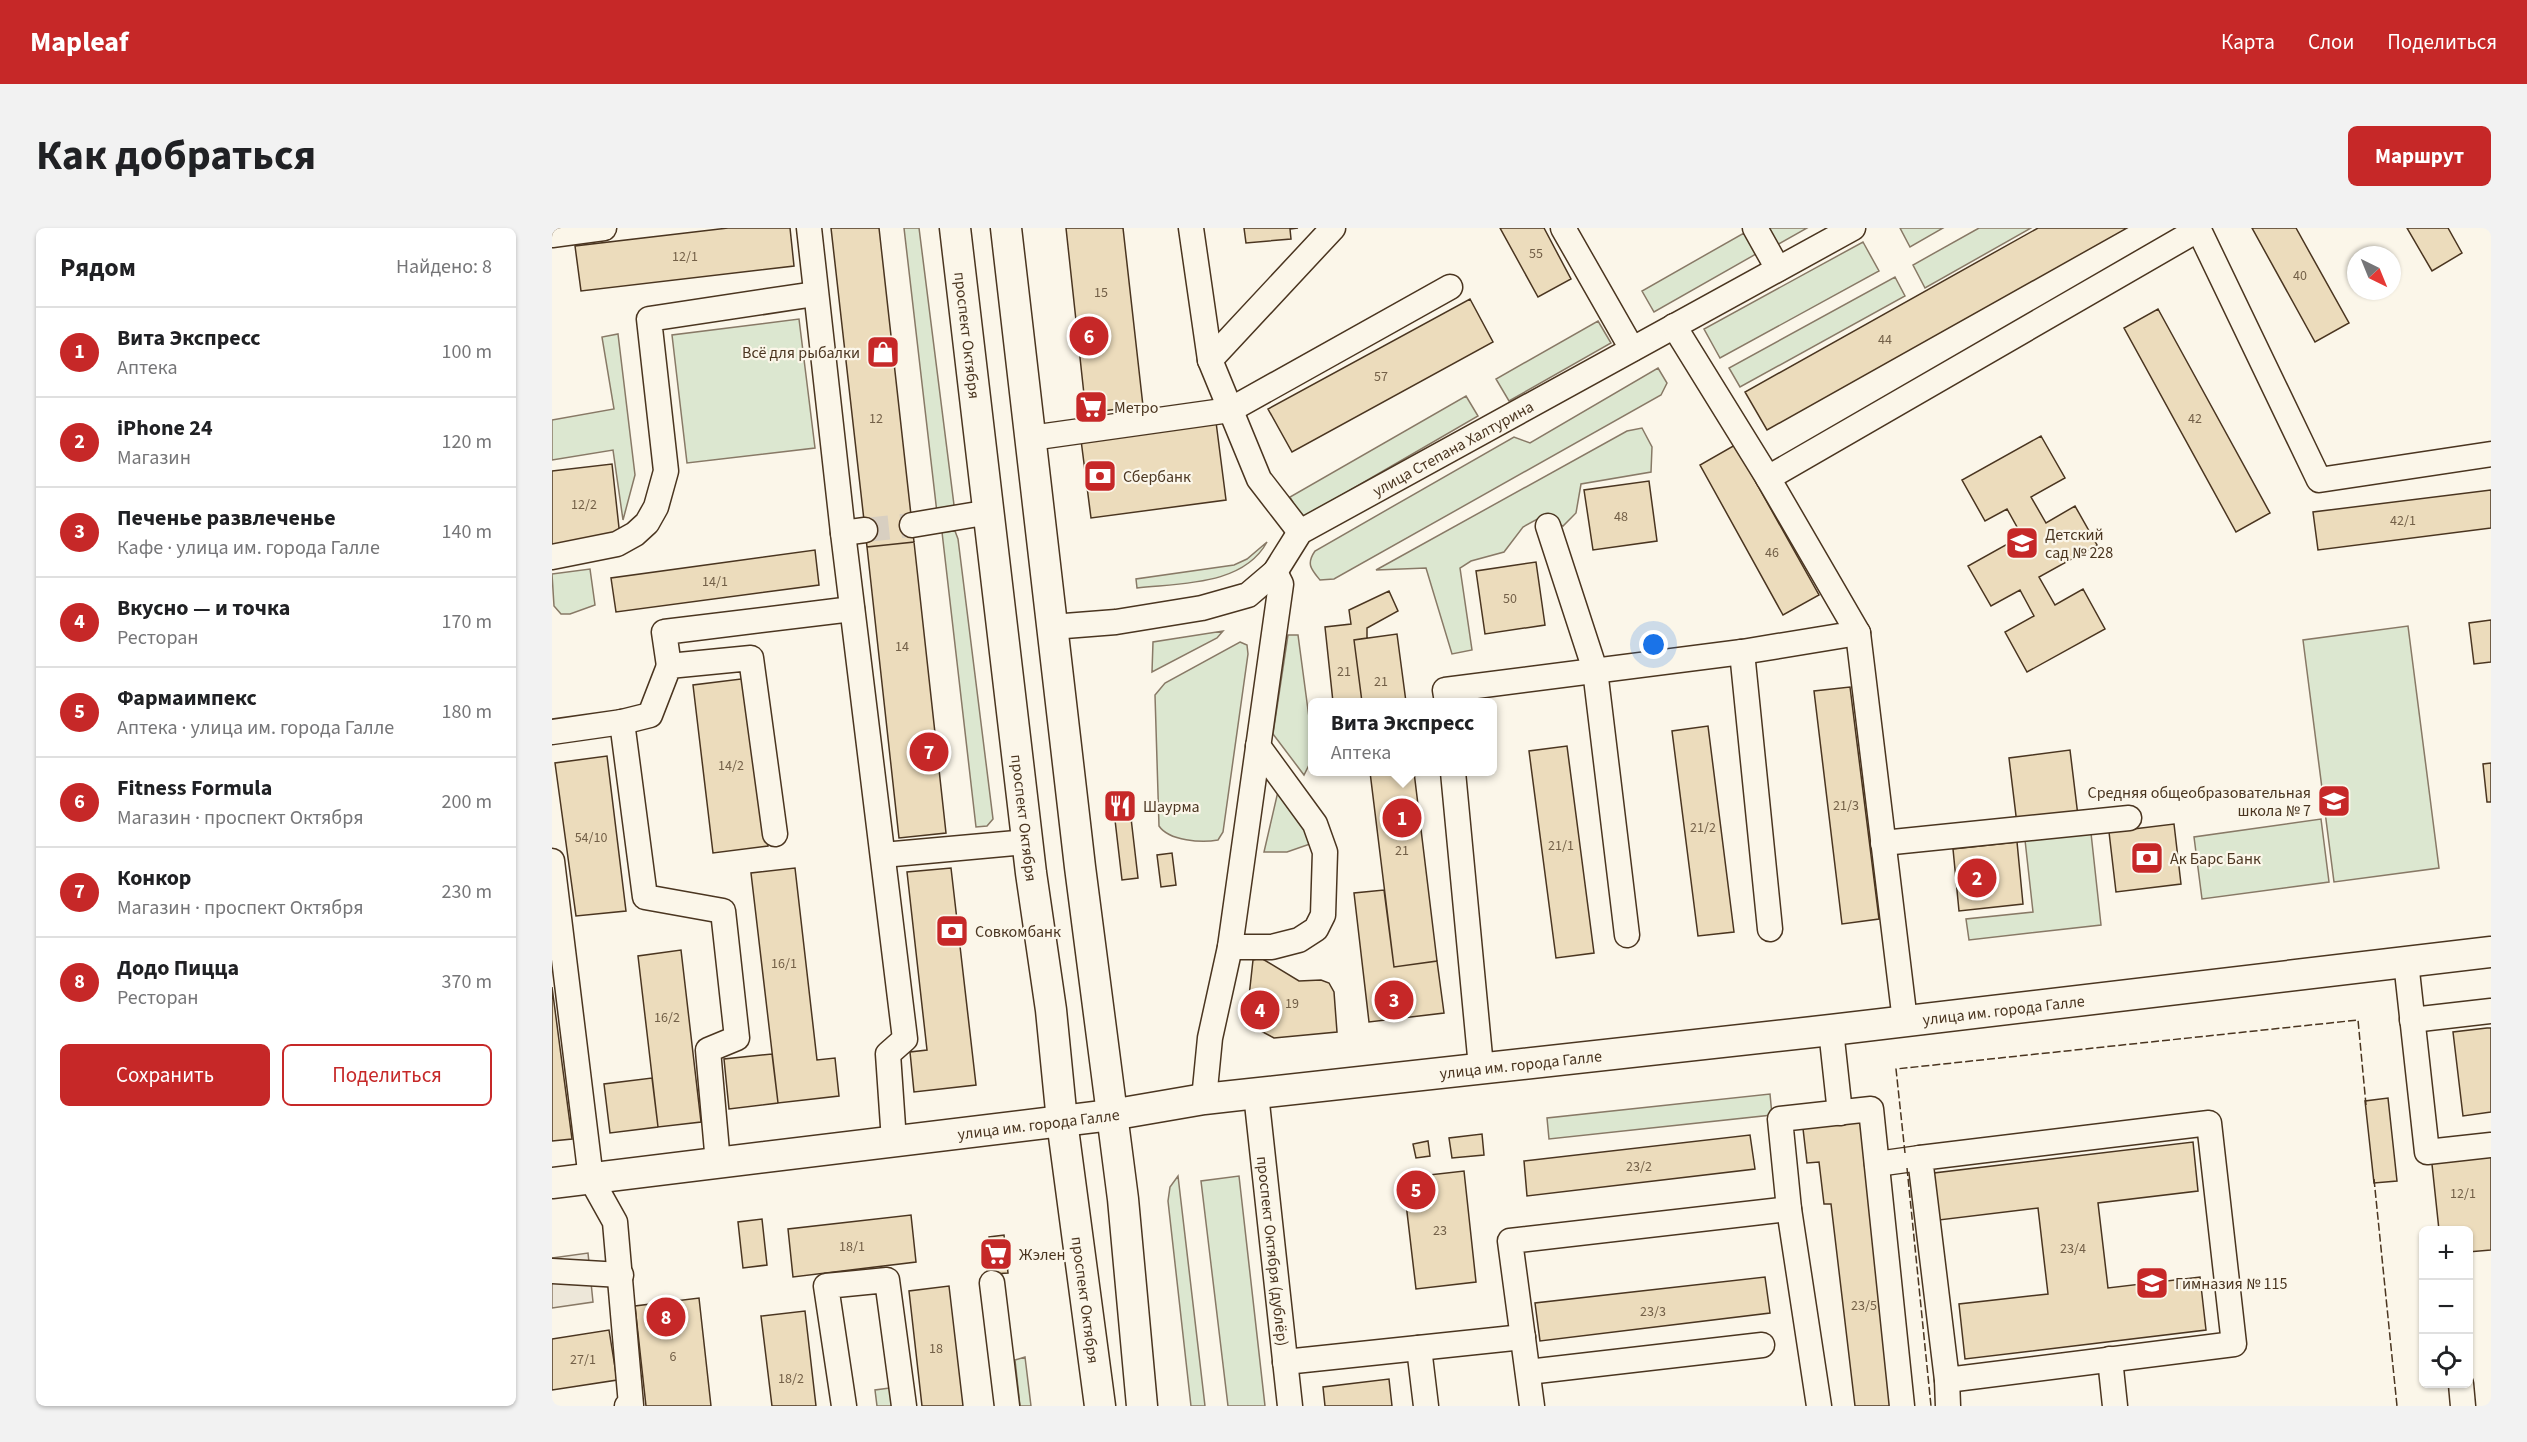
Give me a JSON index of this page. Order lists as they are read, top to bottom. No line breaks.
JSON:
{"streets":{"main road":["проспект Октября","улица им. города Галле"],"street":["улица Степана Халтурина","проспект Октября (дублёр)"]},"crossings":[["проспект Октября","улица им. города Галле"],["улица им. города Галле","проспект Октября (дублёр)"]],"places":{"shop":["Всё для рыбалки"],"supermarket":["Метро","Жэлен"],"bank":["Сбербанк","Ак Барс Банк","Совкомбанк"],"school or university":["Детский сад № 228","Средняя общеобразовательная школа № 7","Гимназия № 115"],"restaurant":["Шаурма"]},"house_numbers":["55","12/1","40","15","44","57","12","42","12/2","48","42/1","46","14/1","50","14","21","21","14/2","21/3","21/2","54/10","21/1","21","16/1","19","16/2","23/2","12/1","23","18/1","23/4","23/5","23/3","18","6","27/1","18/2"],"north":"bottom right","page":{"header":"Mapleaf","nav":["Карта","Слои","Поделиться"],"title":"Как добраться","buttons":["Маршрут",["Сохранить","Поделиться"]],"heading":["Рядом","Найдено: 8"],"list":[{"mark":"1","name":"Вита Экспресс","note":"Аптека","value":"100 m"},{"mark":"2","name":"iPhone 24","note":"Магазин","value":"120 m"},{"mark":"3","name":"Печенье развлеченье","note":"Кафе · улица им. города Галле","value":"140 m"},{"mark":"4","name":"Вкусно — и точка","note":"Ресторан","value":"170 m"},{"mark":"5","name":"Фармаимпекс","note":"Аптека · улица им. города Галле","value":"180 m"},{"mark":"6","name":"Fitness Formula","note":"Магазин · проспект Октября","value":"200 m"},{"mark":"7","name":"Конкор","note":"Магазин · проспект Октября","value":"230 m"},{"mark":"8","name":"Додо Пицца","note":"Ресторан","value":"370 m"}],"pins":["6","7","1","2","3","4","5","8"],"popup":["Вита Экспресс","Аптека"],"map_buttons":["+","−"]}}
